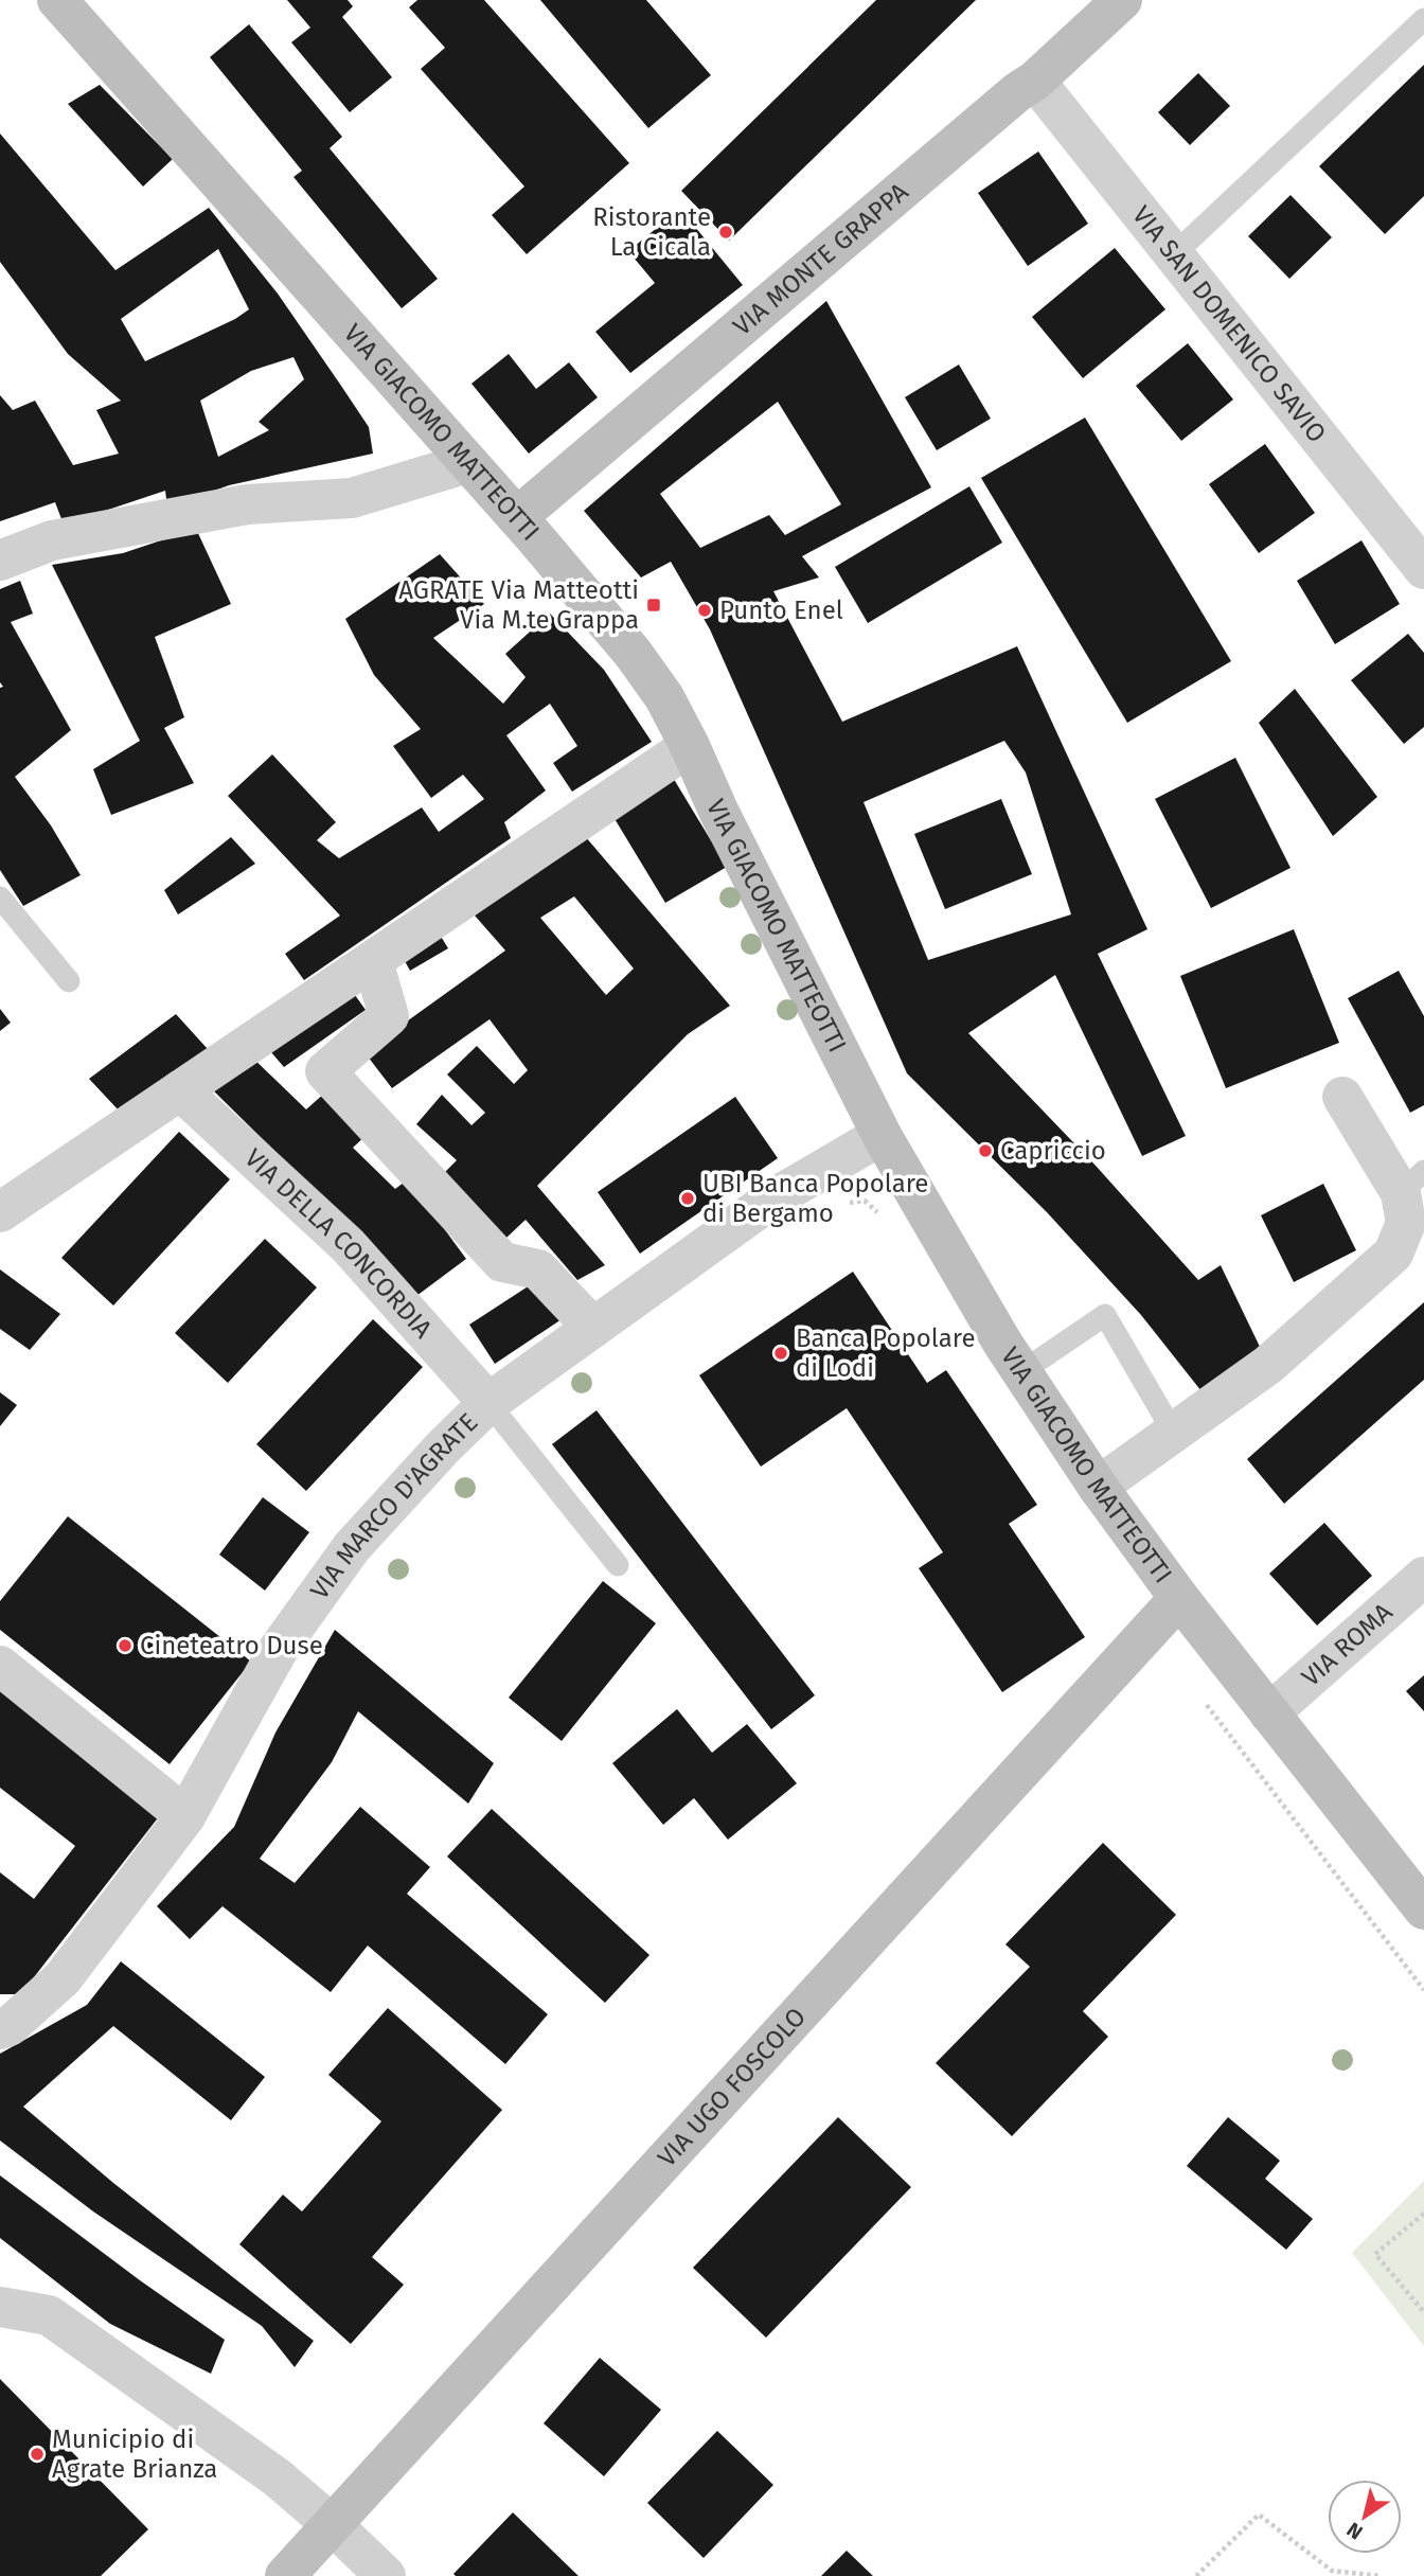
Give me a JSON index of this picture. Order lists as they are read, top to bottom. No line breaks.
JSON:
{"streets":{"street":["VIA MONTE GRAPPA","VIA SAN DOMENICO SAVIO","VIA GIACOMO MATTEOTTI","VIA DELLA CONCORDIA","VIA MARCO D'AGRATE","VIA ROMA","VIA UGO FOSCOLO"]},"crossings":[["VIA MONTE GRAPPA","VIA SAN DOMENICO SAVIO"],["VIA MONTE GRAPPA","VIA GIACOMO MATTEOTTI"],["VIA GIACOMO MATTEOTTI","VIA MARCO D'AGRATE"],["VIA GIACOMO MATTEOTTI","VIA ROMA"],["VIA GIACOMO MATTEOTTI","VIA UGO FOSCOLO"],["VIA DELLA CONCORDIA","VIA MARCO D'AGRATE"]],"places":{"other":["Ristorante La Cicala","Punto Enel","Capriccio","UBI Banca Popolare di Bergamo","Banca Popolare di Lodi","Cineteatro Duse","Municipio di Agrate Brianza"],"transit":["AGRATE Via Matteotti Via M.te Grappa"]},"north":"bottom left"}
